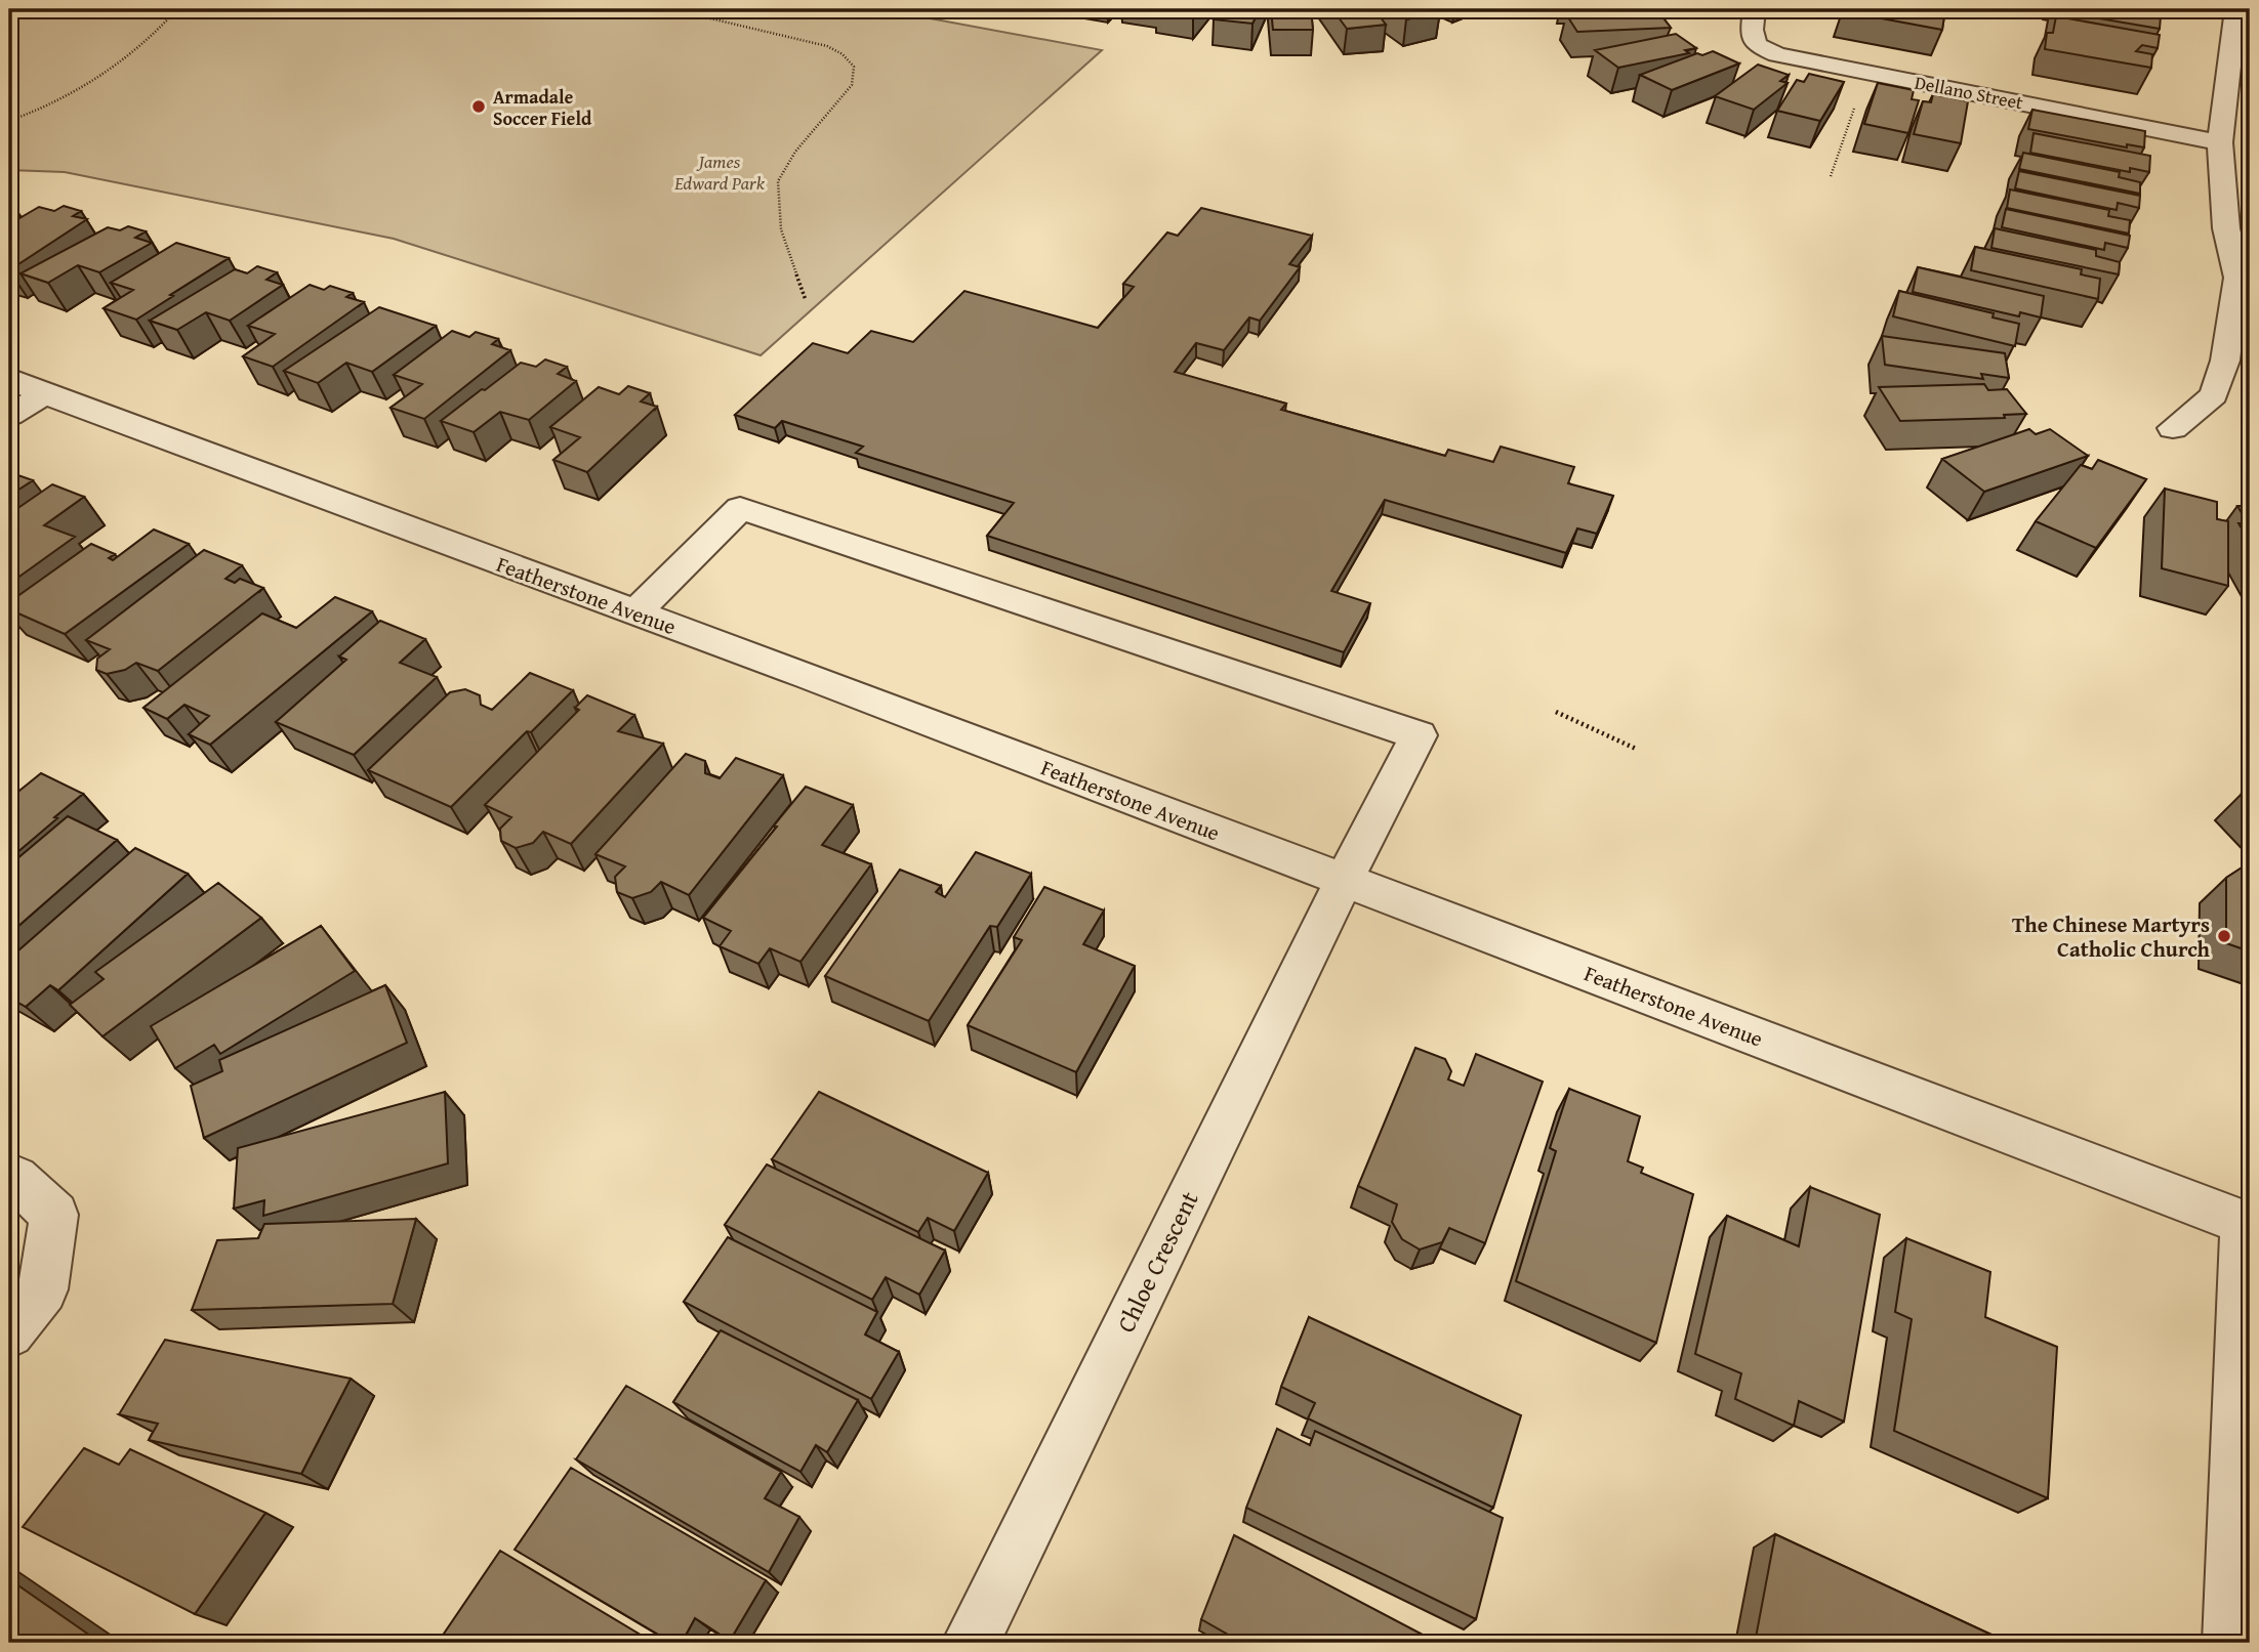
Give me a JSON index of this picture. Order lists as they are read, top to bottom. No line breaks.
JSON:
{"streets":{"street":["Dellano Street","Featherstone Avenue","Chloe Crescent"]},"crossings":[["Featherstone Avenue","Chloe Crescent"]],"parks":["James Edward Park"],"places":["Armadale Soccer Field","The Chinese Martyrs Catholic Church"]}
